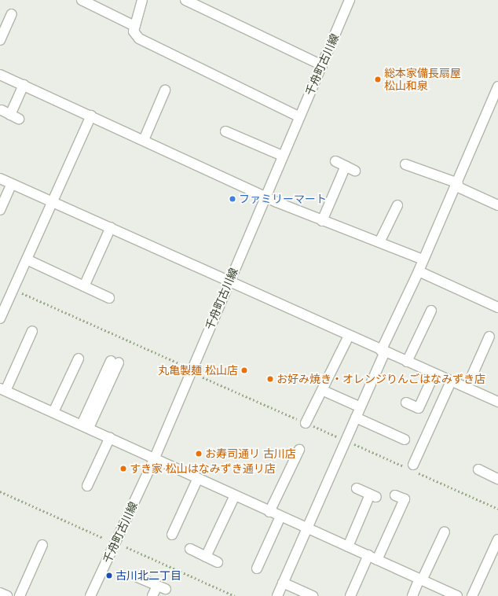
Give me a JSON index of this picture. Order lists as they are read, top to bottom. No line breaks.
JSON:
{"streets":{"street":["千舟町古川線"]},"places":["総本家備長扇屋 松山和泉","ファミリーマート","丸亀製麺 松山店","お好み焼き・オレンジりんごはなみずき店","お寿司通リ 古川店","すき家 松山はなみずき通リ店","古川北二丁目"]}
